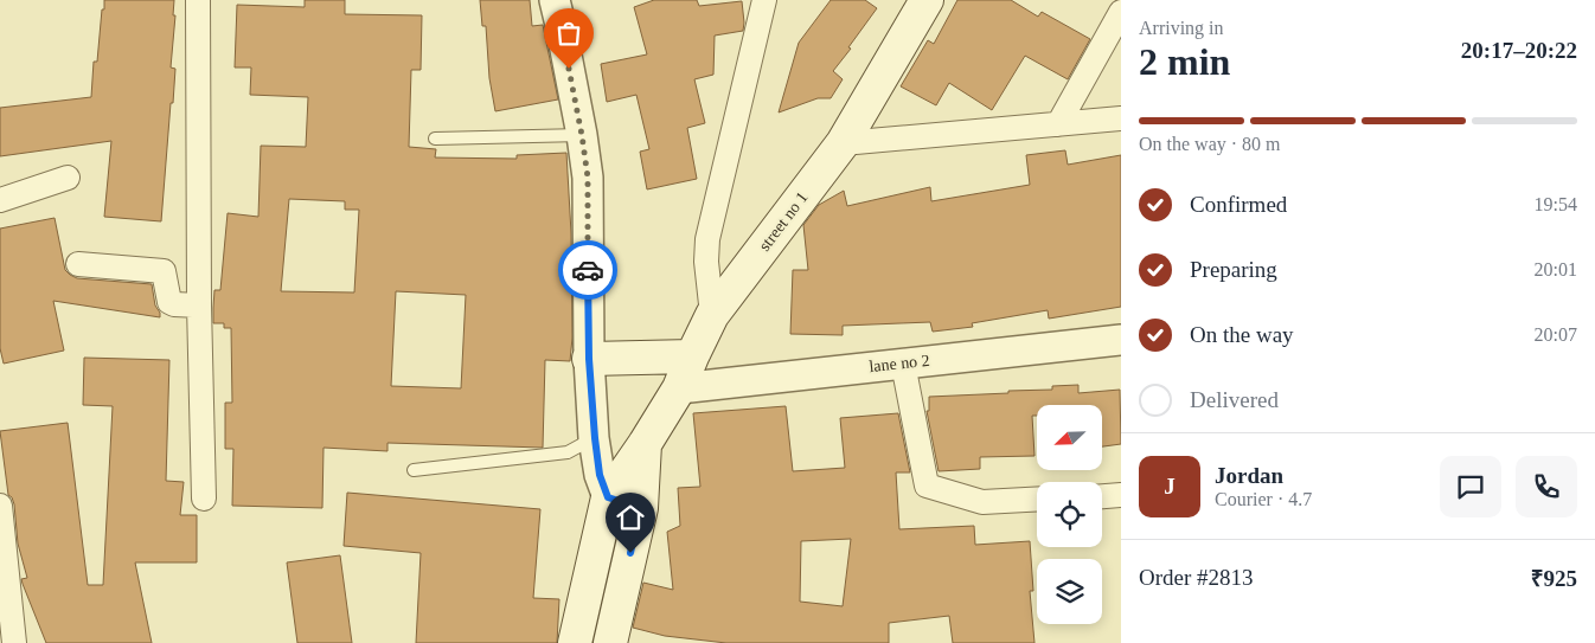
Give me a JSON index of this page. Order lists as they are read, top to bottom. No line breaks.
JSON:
{"streets":{"main road":["street no 1"],"street":["lane no 2"]},"crossings":[["street no 1","lane no 2"]],"north":"bottom left","page":{"heading":["2 min","Arriving in","20:17–20:22"],"panel":["Jordan","Courier · 4.7","Order #2813","₹925"],"bar":"On the way · 80 m","list":[["Confirmed","19:54"],["Preparing","20:01"],["On the way","20:07"],"Delivered"],"round":"J"}}
